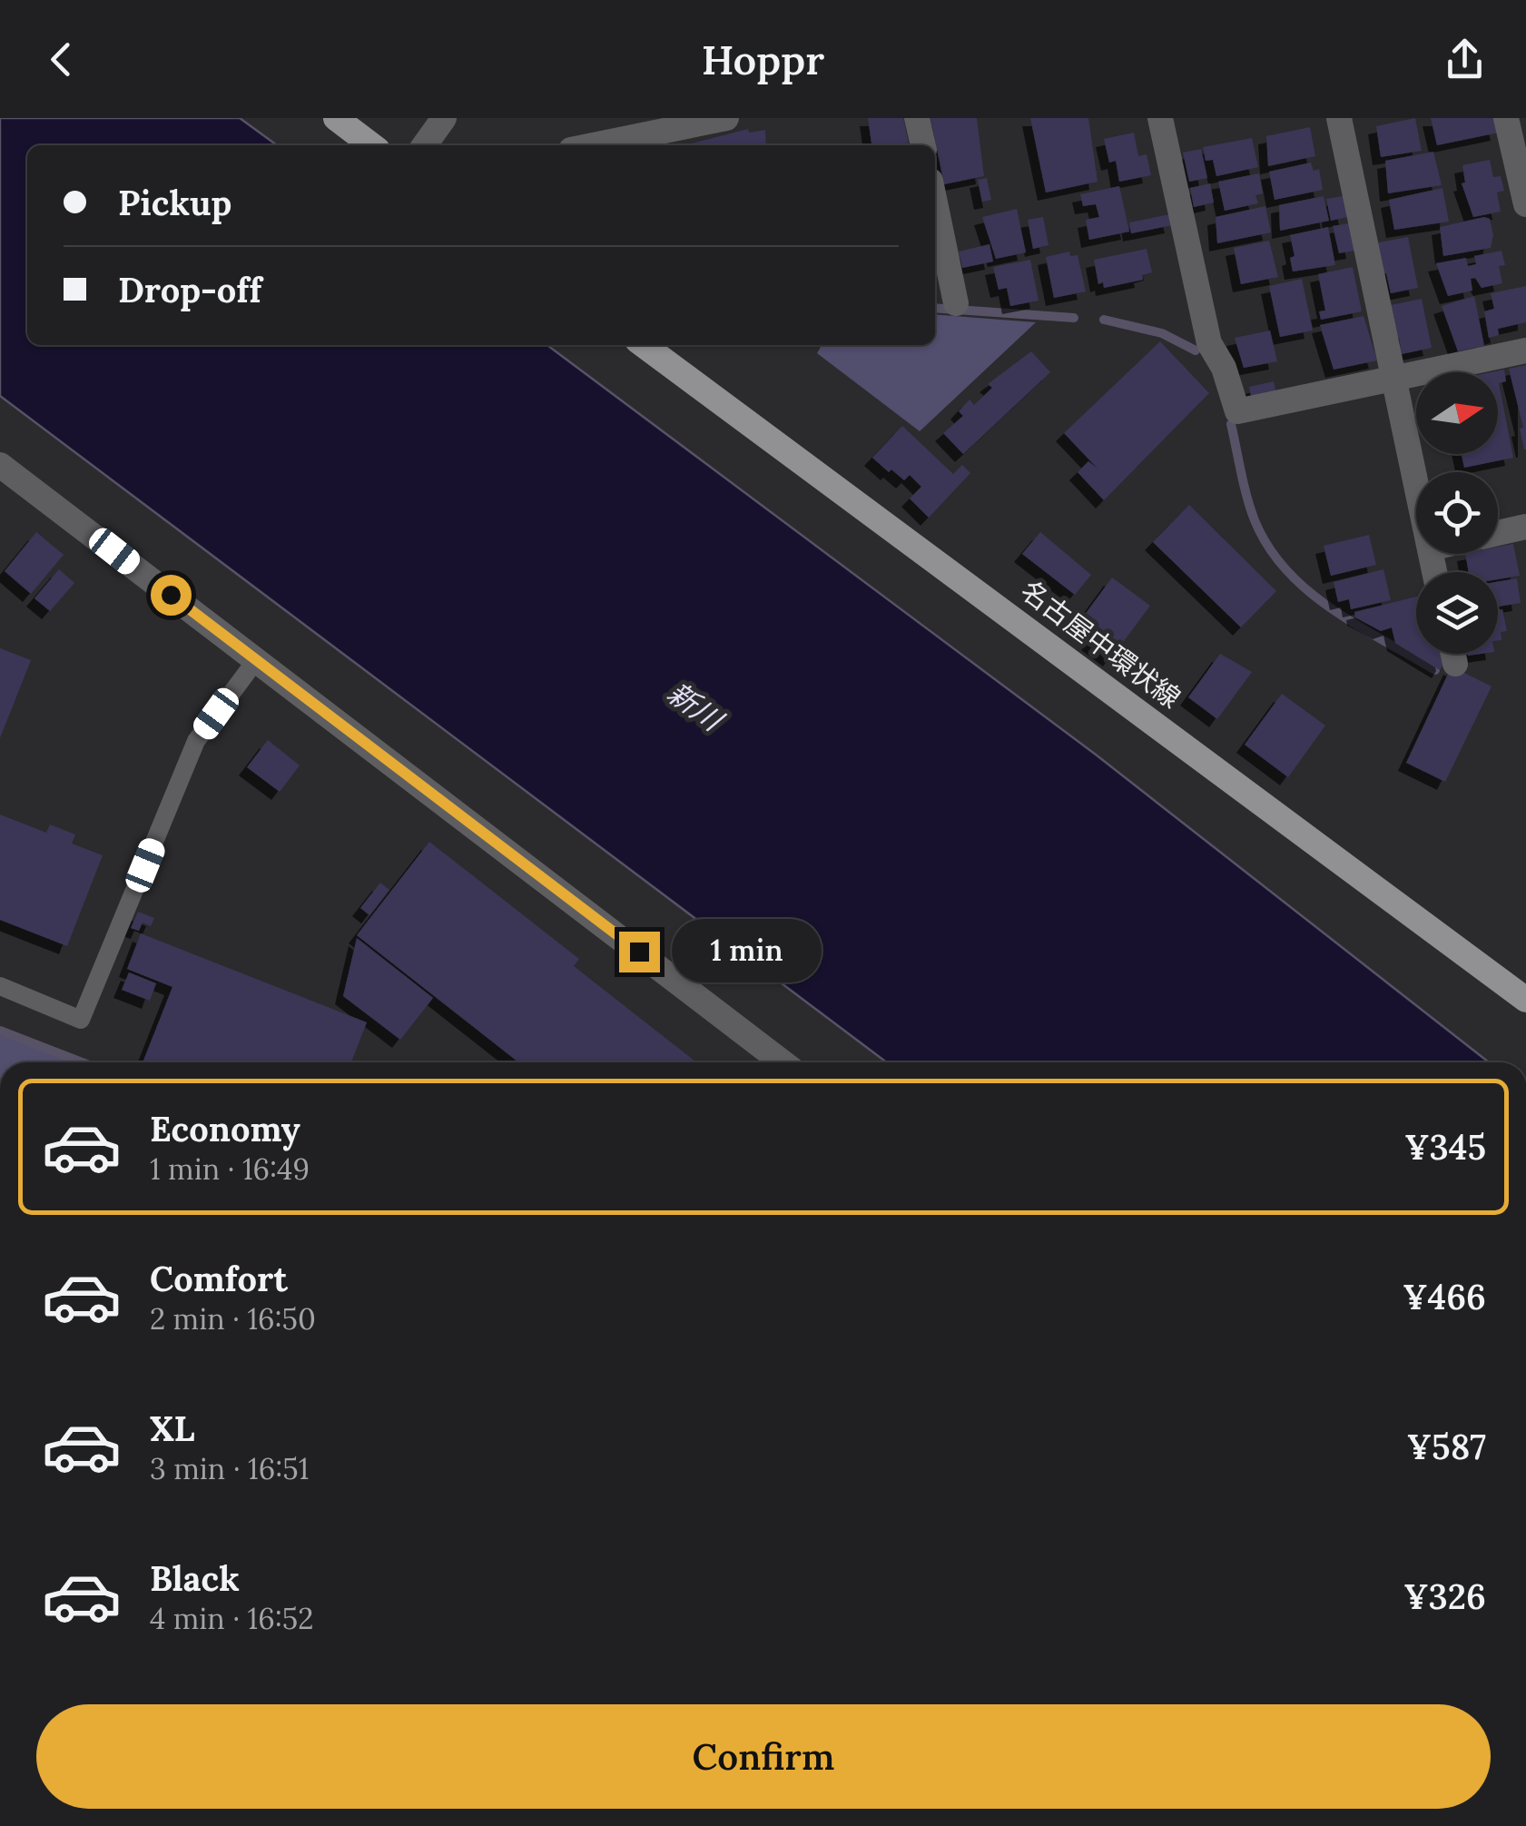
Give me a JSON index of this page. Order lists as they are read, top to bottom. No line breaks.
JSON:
{"streets":{"main road":["名古屋中環状線"]},"water":["新川"],"north":"right","page":{"header":"Hoppr","banner":["Pickup","Drop-off"],"bubble":"1 min","list":[{"name":"Economy","note":"1 min · 16:49","value":"¥345"},{"name":"Comfort","note":"2 min · 16:50","value":"¥466"},{"name":"XL","note":"3 min · 16:51","value":"¥587"},{"name":"Black","note":"4 min · 16:52","value":"¥326"}],"buttons":"Confirm"}}
